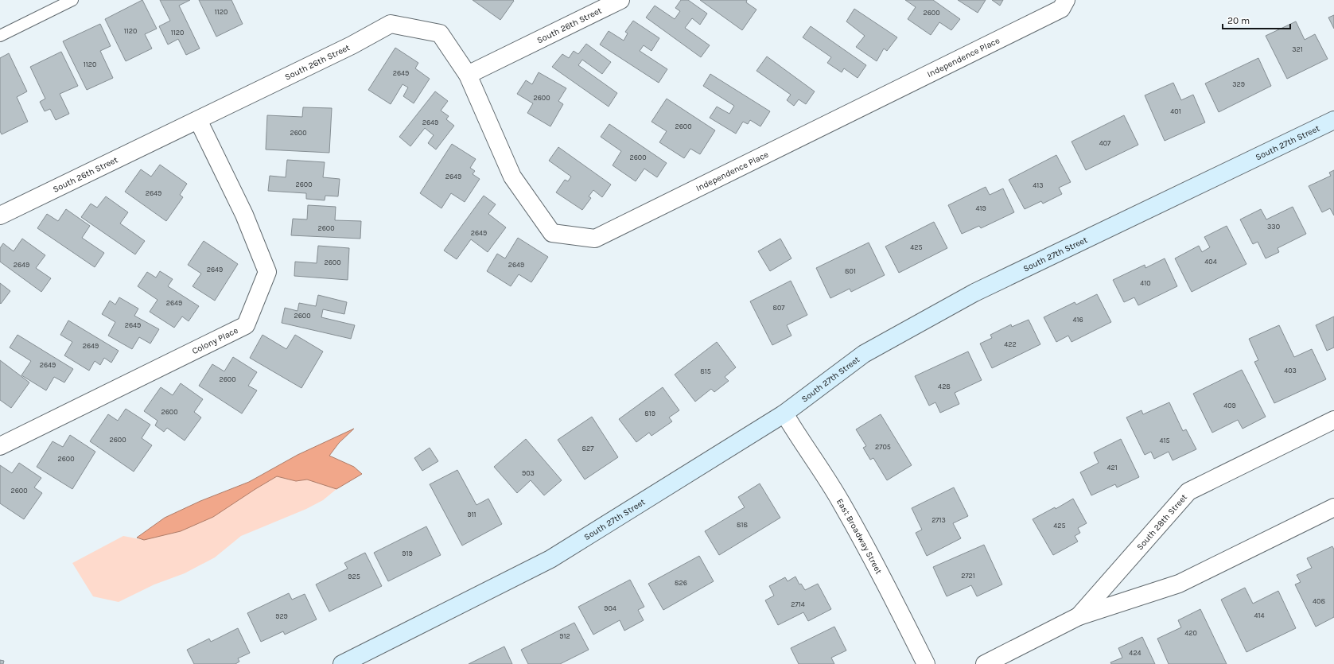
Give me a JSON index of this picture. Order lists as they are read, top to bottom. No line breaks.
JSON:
{"streets":{"street":["South 26th Street","Independence Place","South 27th Street","Colony Place","South 28th Street","East Broadway Street"]},"crossings":[["South 26th Street","Independence Place"],["South 26th Street","Colony Place"],["South 27th Street","East Broadway Street"]],"house_numbers":["1120","2600","1120","1120","321","1120","2649","329","2600","401","2649","2600","2600","407","2600","2649","2600","413","2649","419","330","2600","2649","425","404","2600","2649","2649","2649","801","410","2649","807","2600","416","2649","422","2649","2649","403","815","2600","428","409","2600","819","2600","415","2705","827","2600","421","903","2600","911","2713","818","425","919","2721","925","826","408","2714","904","414","929","420","912","424"],"scale_bar":"20 m"}
